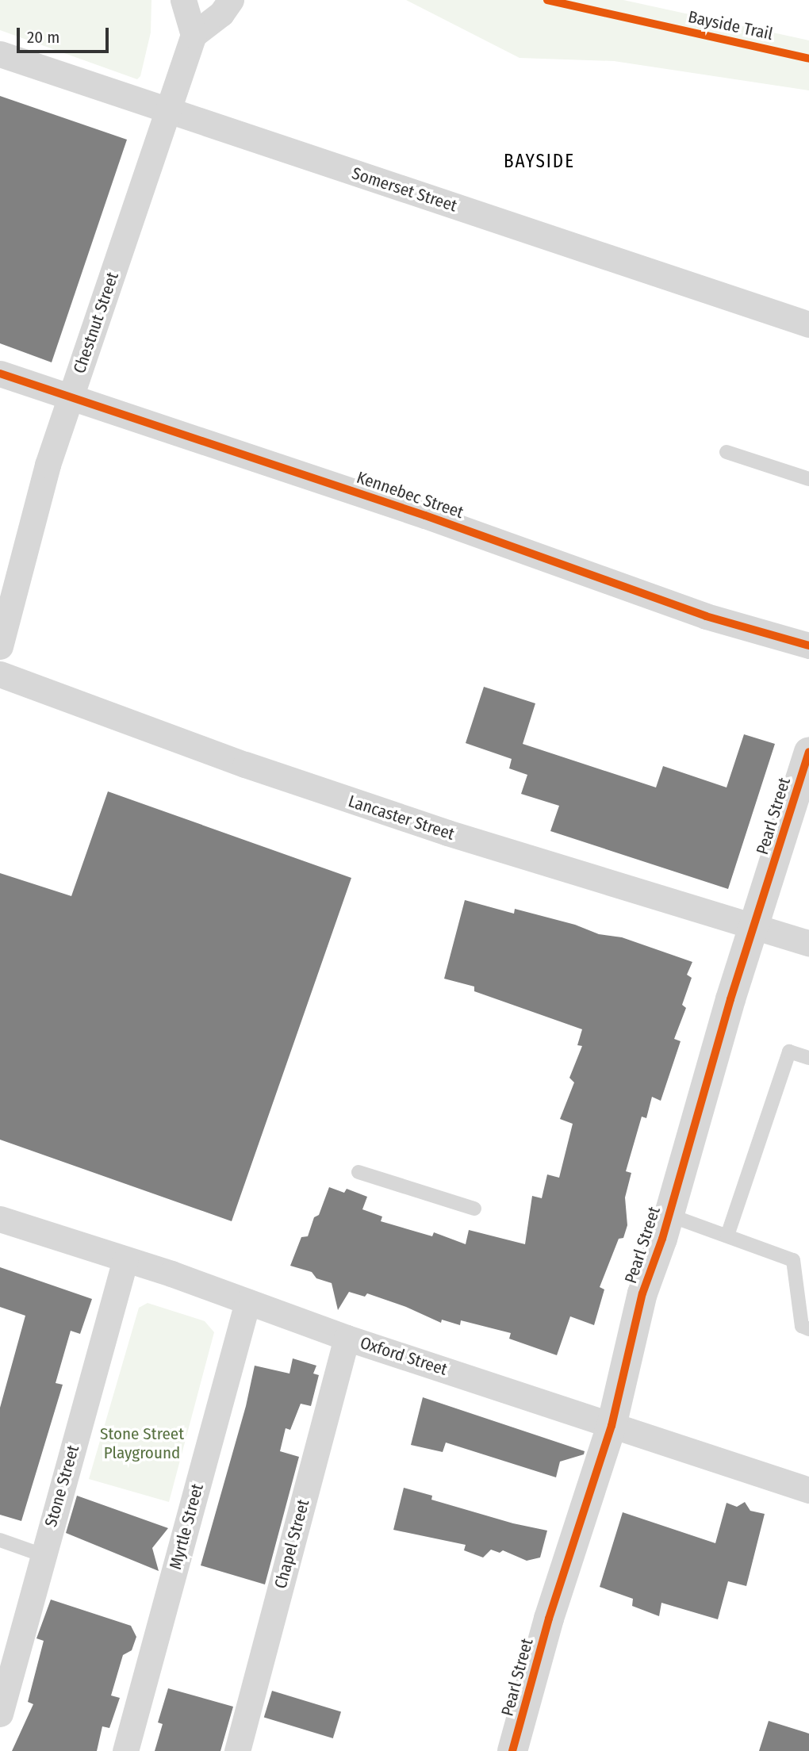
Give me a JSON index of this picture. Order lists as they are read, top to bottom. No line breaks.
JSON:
{"streets":{"street":["Somerset Street","Chestnut Street","Kennebec Street","Pearl Street","Lancaster Street","Oxford Street","Stone Street","Myrtle Street","Chapel Street"],"cycle path":["Bayside Trail"]},"crossings":[["Somerset Street","Chestnut Street"],["Chestnut Street","Kennebec Street"],["Pearl Street","Lancaster Street"],["Pearl Street","Oxford Street"],["Oxford Street","Stone Street"],["Oxford Street","Myrtle Street"],["Oxford Street","Chapel Street"]],"districts":["BAYSIDE"],"parks":["Stone Street Playground"],"scale_bar":"20 m"}
